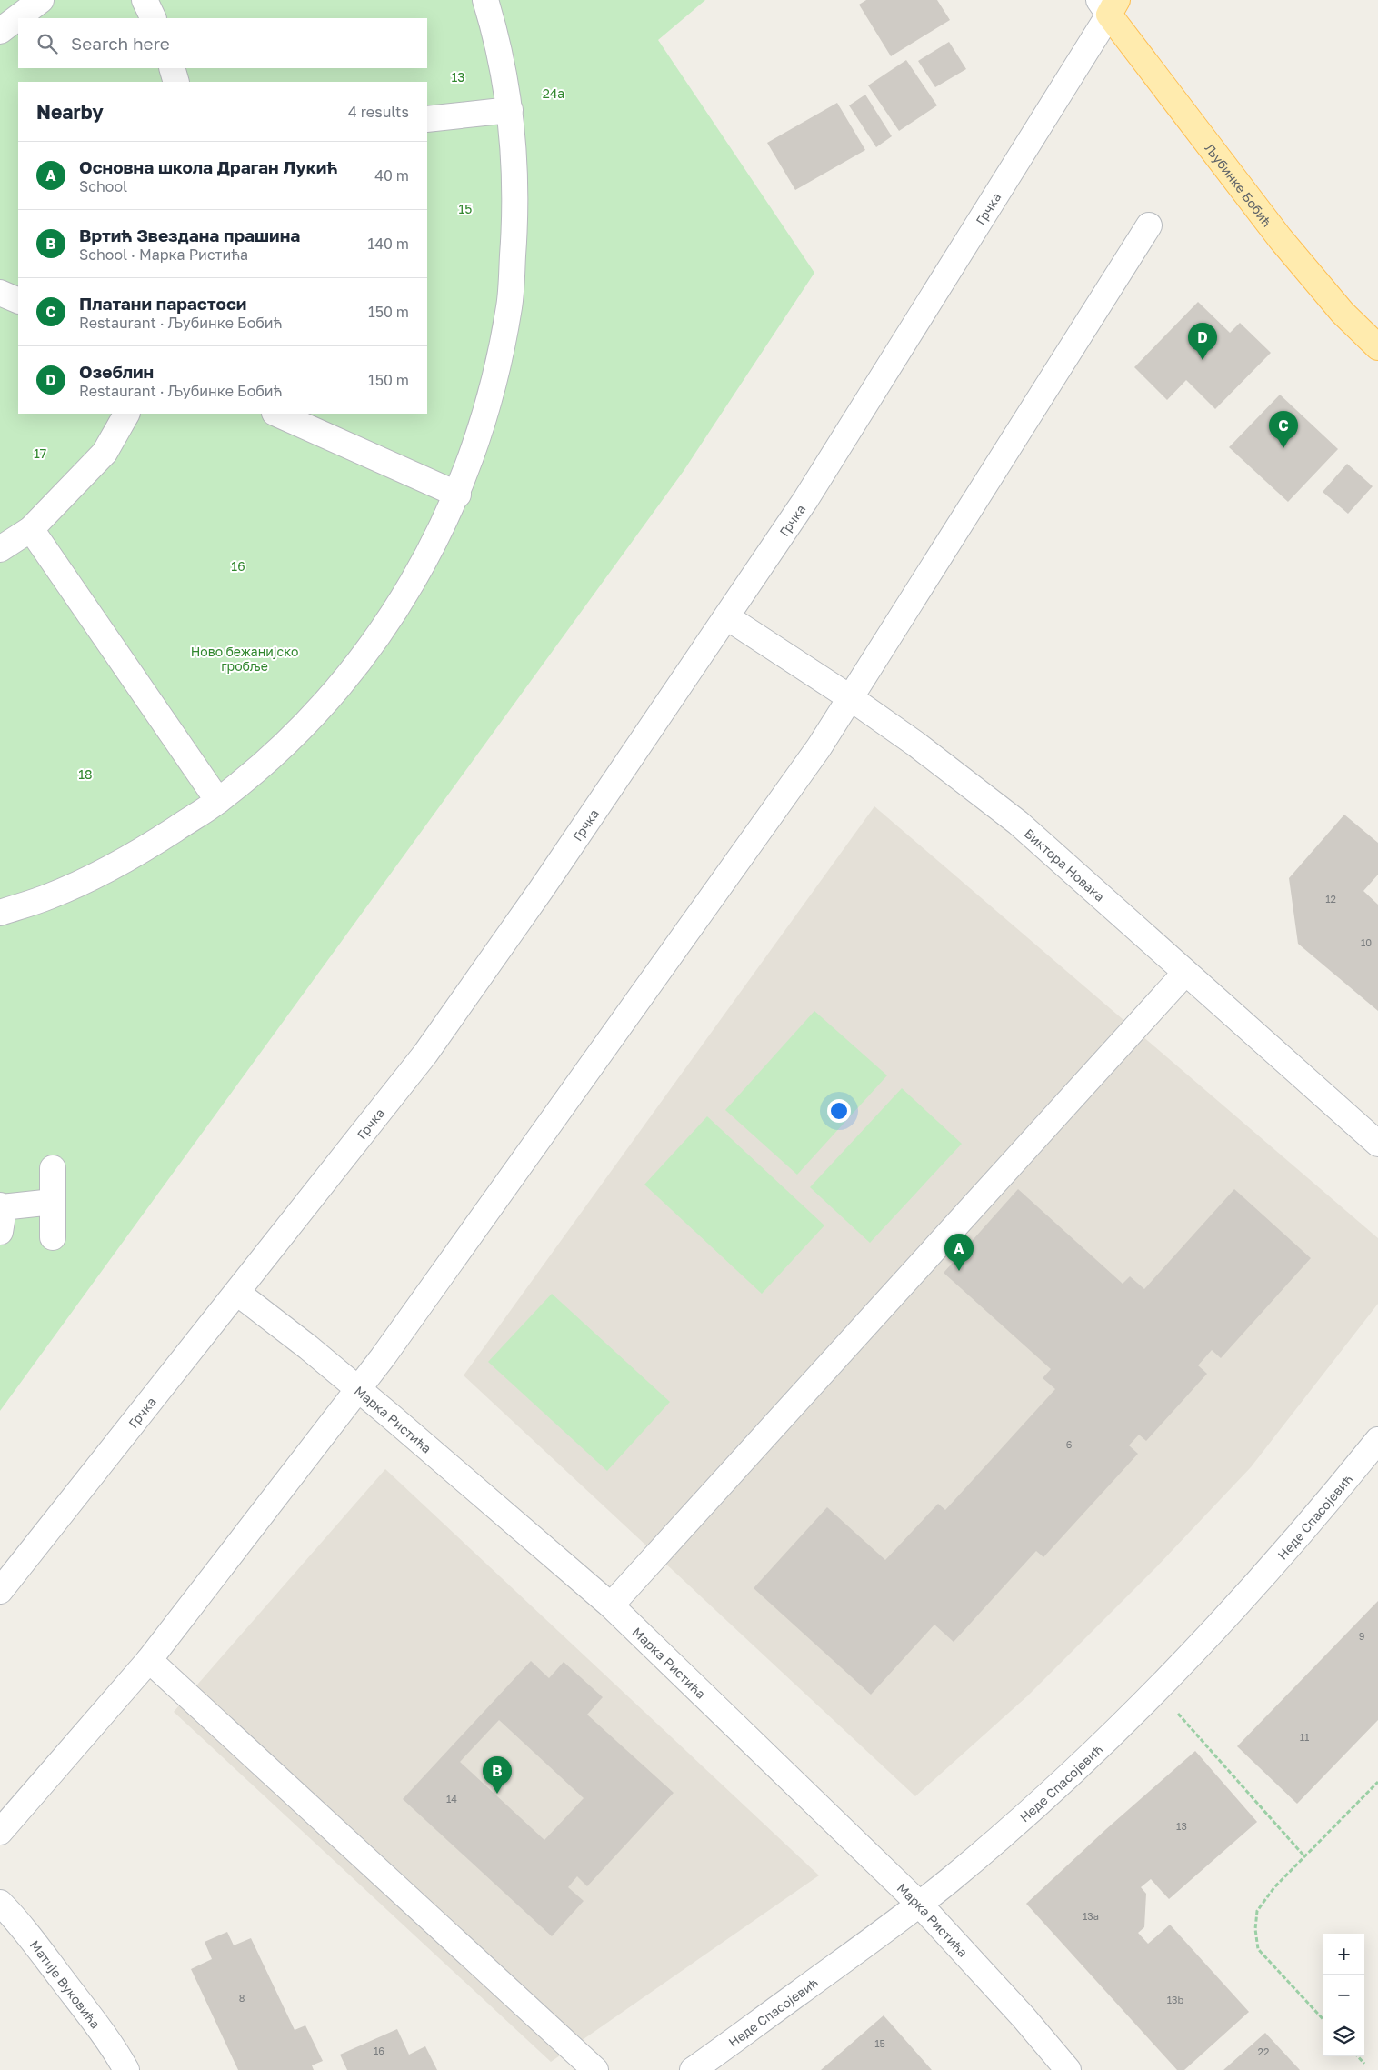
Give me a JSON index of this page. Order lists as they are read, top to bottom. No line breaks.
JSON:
{"streets":{"main road":["Љубинке Бобић"],"street":["Грчка","Виктора Новака","Марка Ристића","Неде Спасојевић","Матије Вуковића"]},"crossings":[["Љубинке Бобић","Грчка"],["Грчка","Виктора Новака"],["Грчка","Марка Ристића"],["Марка Ристића","Неде Спасојевић"]],"parks":["13","24a","15","17","16","Ново бежанијско гробље","18"],"house_numbers":["12","10","6","9","11","14","13","13a","8","13b","15","16","22"],"page":{"search":"Search here","heading":["Nearby","4 results"],"list":[{"mark":"A","name":"Основна школа Драган Лукић","note":"School","value":"40 m"},{"mark":"B","name":"Вртић Звездана прашина","note":"School · Марка Ристића","value":"140 m"},{"mark":"C","name":"Платани парастоси","note":"Restaurant · Љубинке Бобић","value":"150 m"},{"mark":"D","name":"Озеблин","note":"Restaurant · Љубинке Бобић","value":"150 m"}],"pins":["D","C","A","B"],"map_buttons":["+","−"]}}
